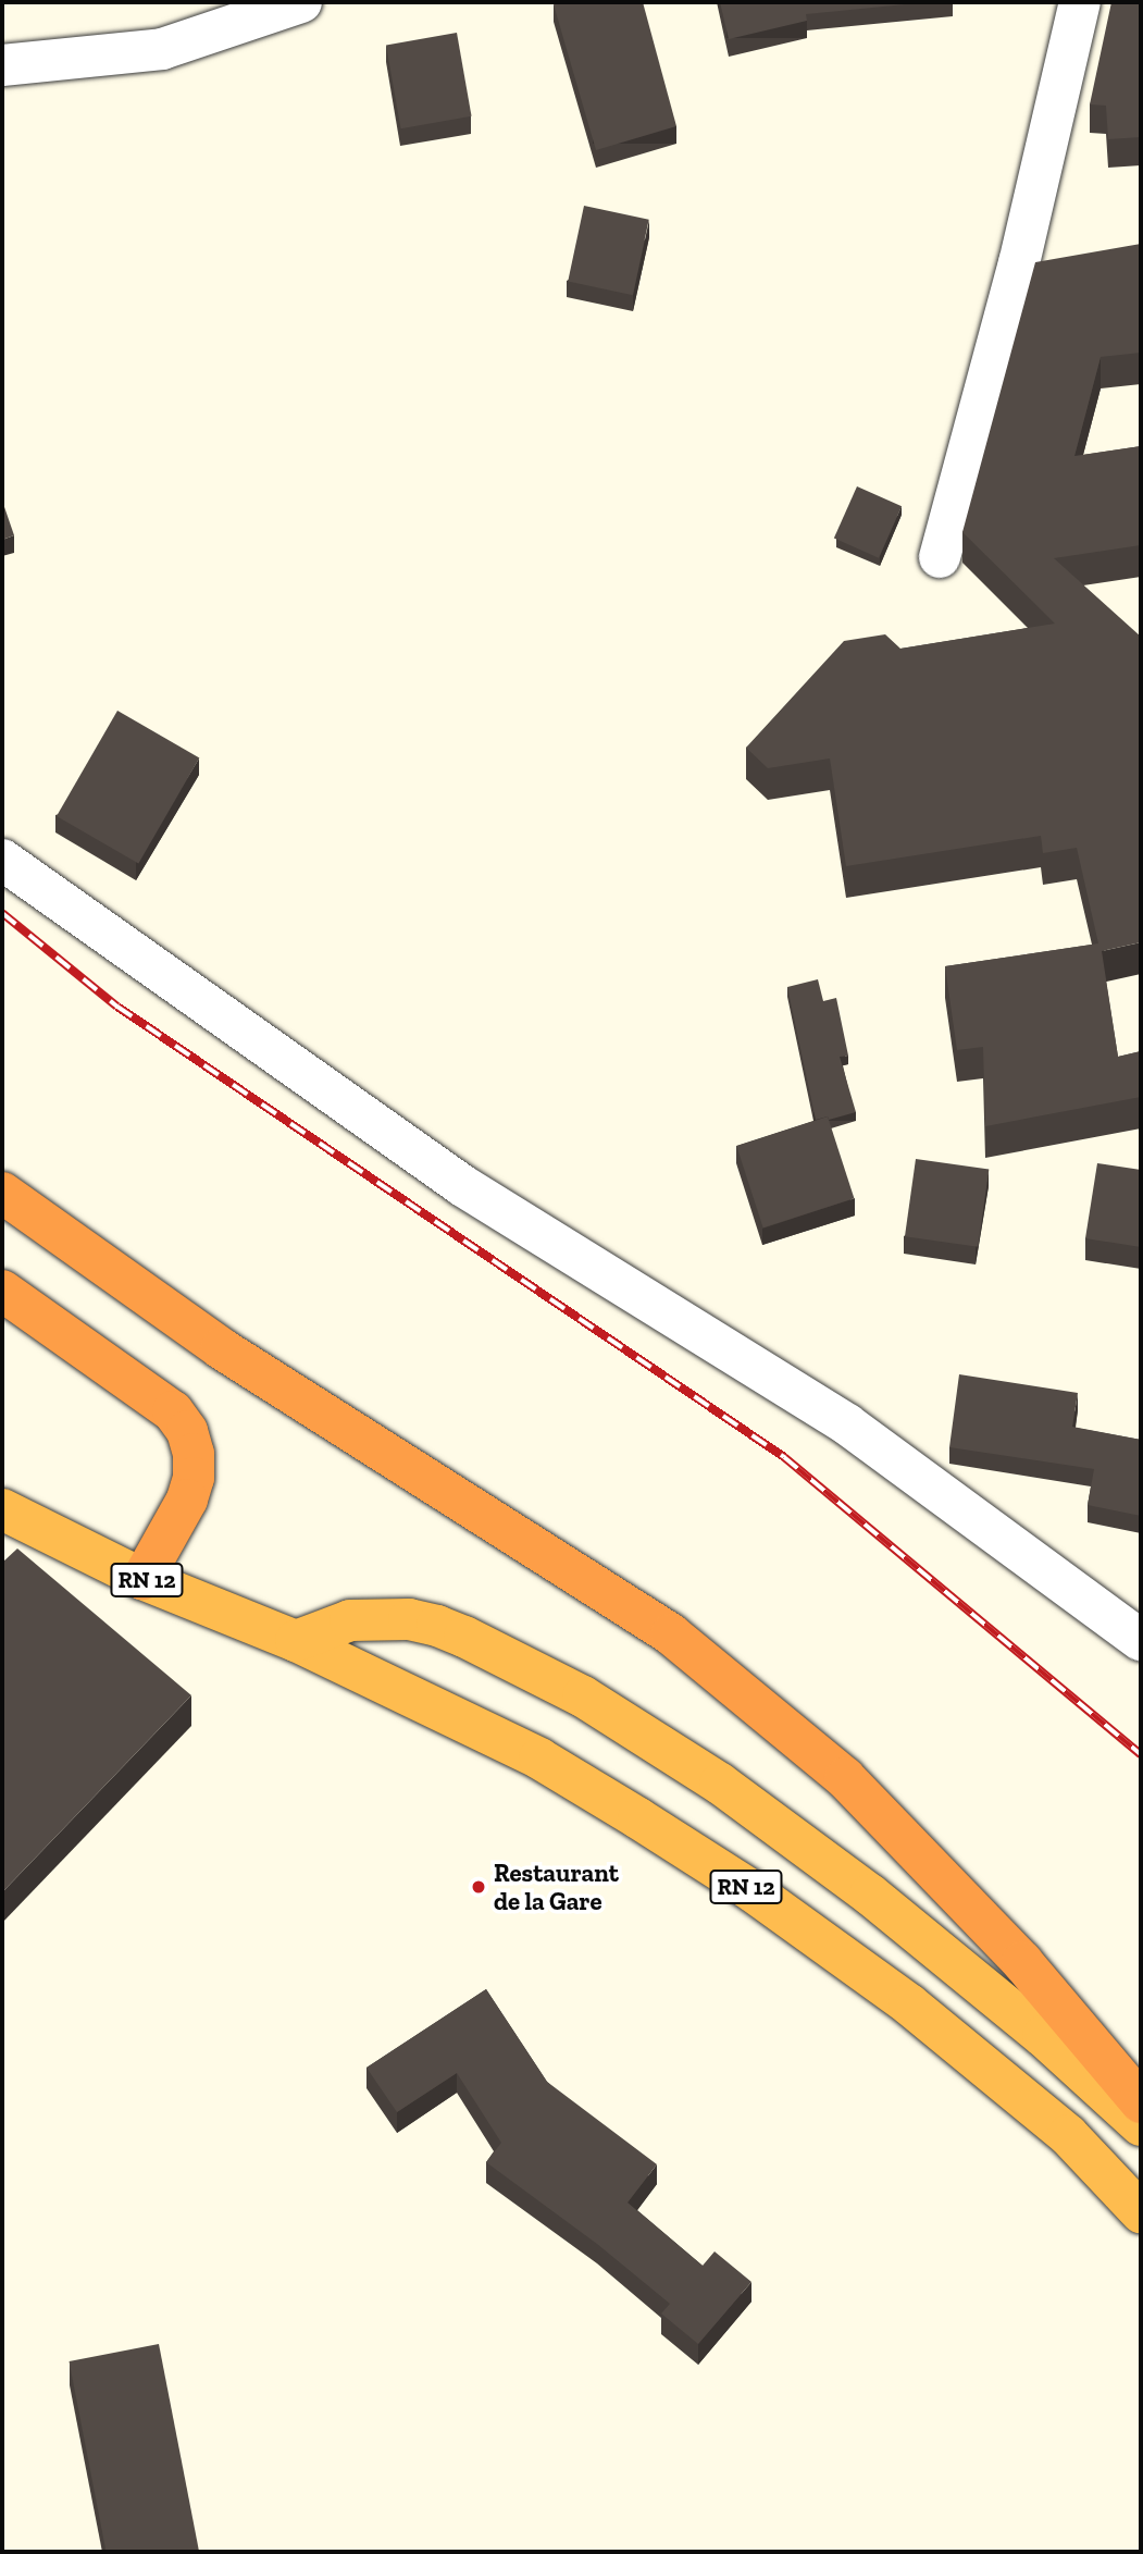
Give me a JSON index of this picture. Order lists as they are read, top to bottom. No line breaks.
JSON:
{"streets":{"highway":["RN 12"]},"places":["Restaurant de la Gare"]}
